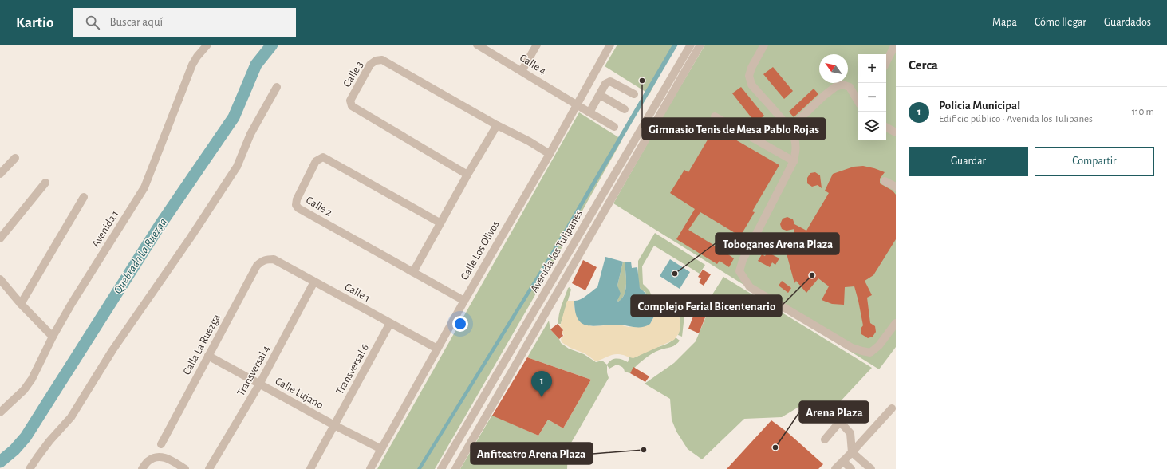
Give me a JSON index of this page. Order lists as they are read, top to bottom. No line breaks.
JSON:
{"streets":{"street":["Calle 4","Calle 3","Calle 2","Avenida 1","Calle Los Olivos","Avenida los Tulipanes","Calle 1","Calla La Ruezga","Transversal 6","Transversal 4","Calle Lujano"]},"crossings":[["Calle 4","Calle Los Olivos"],["Calle 3","Calle Los Olivos"],["Calle 2","Calle Los Olivos"],["Calle Los Olivos","Calle 1"],["Calle Los Olivos","Calle Lujano"],["Calle 1","Calla La Ruezga"],["Calle 1","Transversal 6"],["Calle 1","Transversal 4"],["Calla La Ruezga","Calle Lujano"],["Transversal 6","Calle Lujano"],["Transversal 4","Calle Lujano"]],"water":["Quebrada La Ruezga"],"places":["Gimnasio Tenis de Mesa Pablo Rojas","Toboganes Arena Plaza","Complejo Ferial Bicentenario","Arena Plaza","Anfiteatro Arena Plaza"],"north":"top left","page":{"header":"Kartio","search":"Buscar aquí","nav":["Mapa","Cómo llegar","Guardados"],"heading":"Cerca","map_buttons":["+","−"],"list":[{"mark":"1","name":"Policia Municipal","note":"Edificio público · Avenida los Tulipanes","value":"110 m"}],"buttons":["Guardar","Compartir"],"pins":"1"}}
